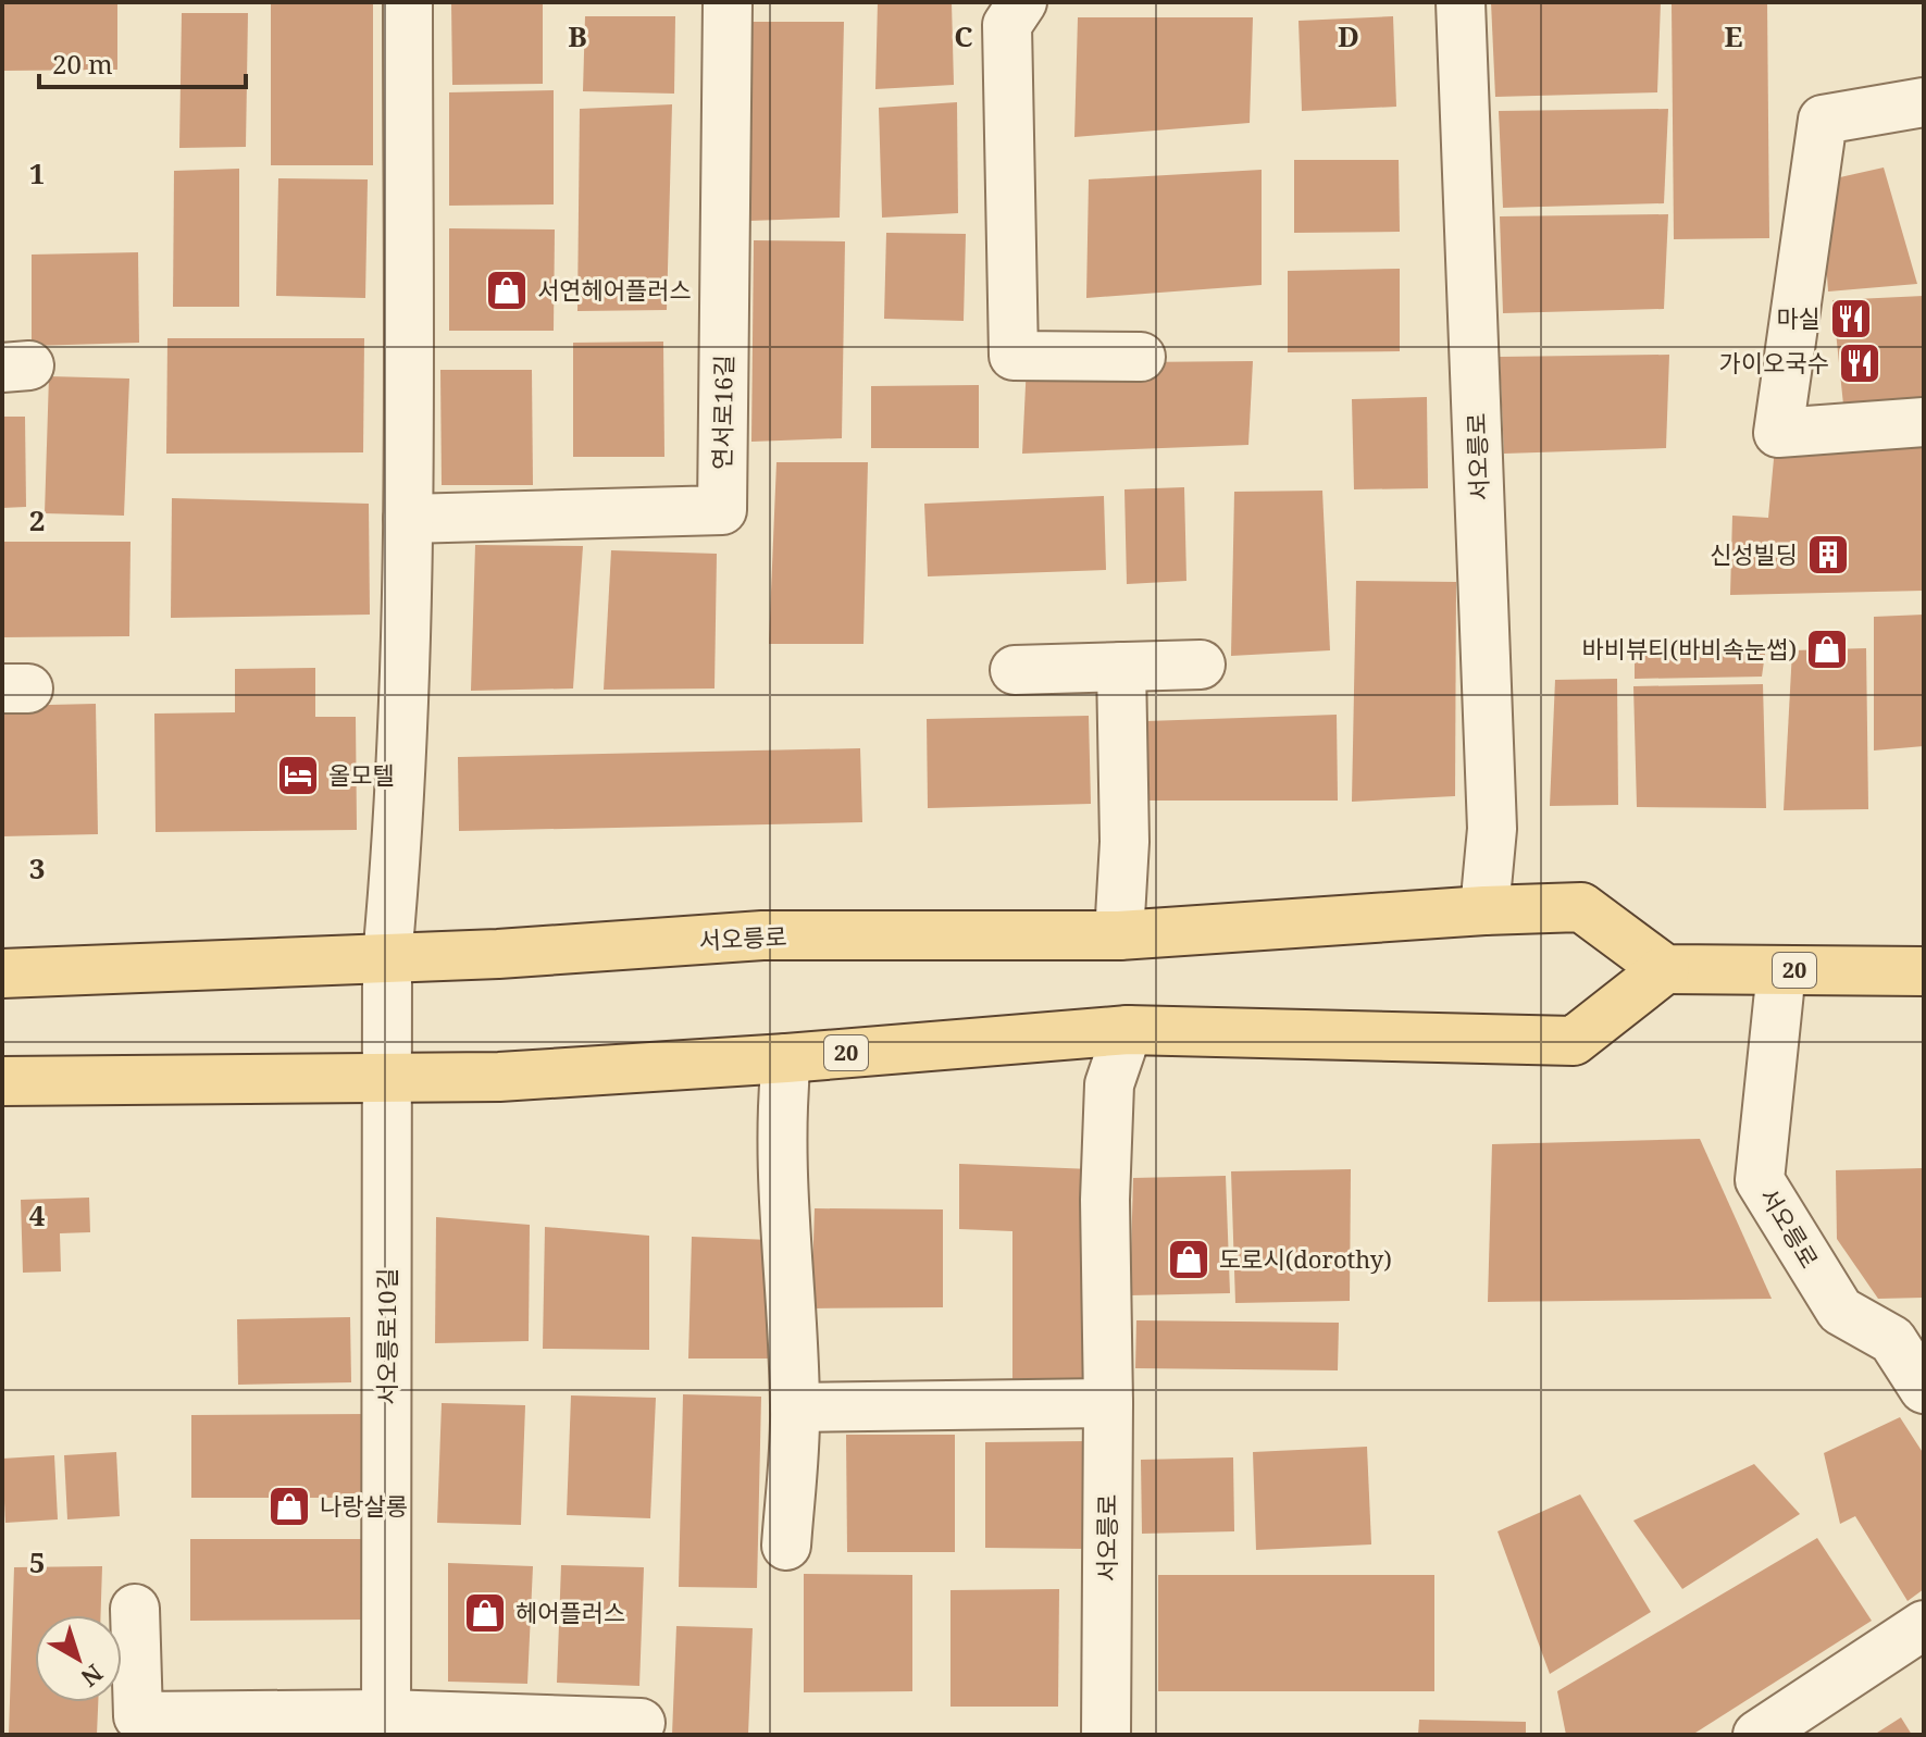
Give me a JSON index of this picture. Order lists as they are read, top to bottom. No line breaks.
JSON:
{"streets":{"main road":["서오릉로","20"],"street":["연서로16길","서오릉로10길"]},"crossings":[["서오릉로","20"],["서오릉로","서오릉로10길"],["20","서오릉로10길"]],"places":{"shop":["서연헤어플러스","바비뷰티(바비속눈썹)","도로시(dorothy)","나랑살롱","헤어플러스"],"restaurant":["마실","가이오국수"],"building":["신성빌딩"],"hotel":["올모텔"]},"scale_bar":"20 m","north":"bottom right","grid":{"columns":["B","C","D","E"],"rows":["1","2","3","4","5"]}}
